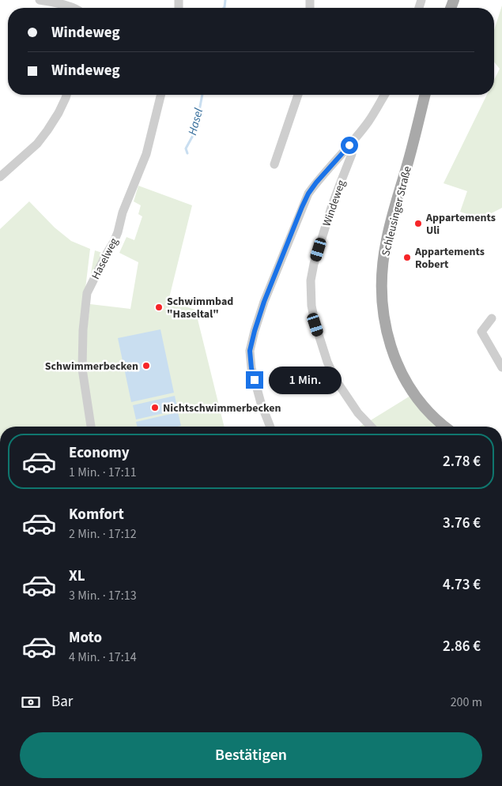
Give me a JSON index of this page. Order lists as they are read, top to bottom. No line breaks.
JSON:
{"streets":{"main road":["Schleusinger Straße"],"street":["Windeweg","Haselweg"]},"water":["Hasel"],"places":["Appartements Uli","Appartements Robert","Schwimmbad \"Haseltal\"","Schwimmerbecken","Nichtschwimmerbecken"],"page":{"banner":["Windeweg","Windeweg"],"bubble":"1 Min.","list":[{"name":"Economy","note":"1 Min. · 17:11","value":"2.78 €"},{"name":"Komfort","note":"2 Min. · 17:12","value":"3.76 €"},{"name":"XL","note":"3 Min. · 17:13","value":"4.73 €"},{"name":"Moto","note":"4 Min. · 17:14","value":"2.86 €"}],"pay":["Bar","200 m"],"buttons":"Bestätigen"}}
